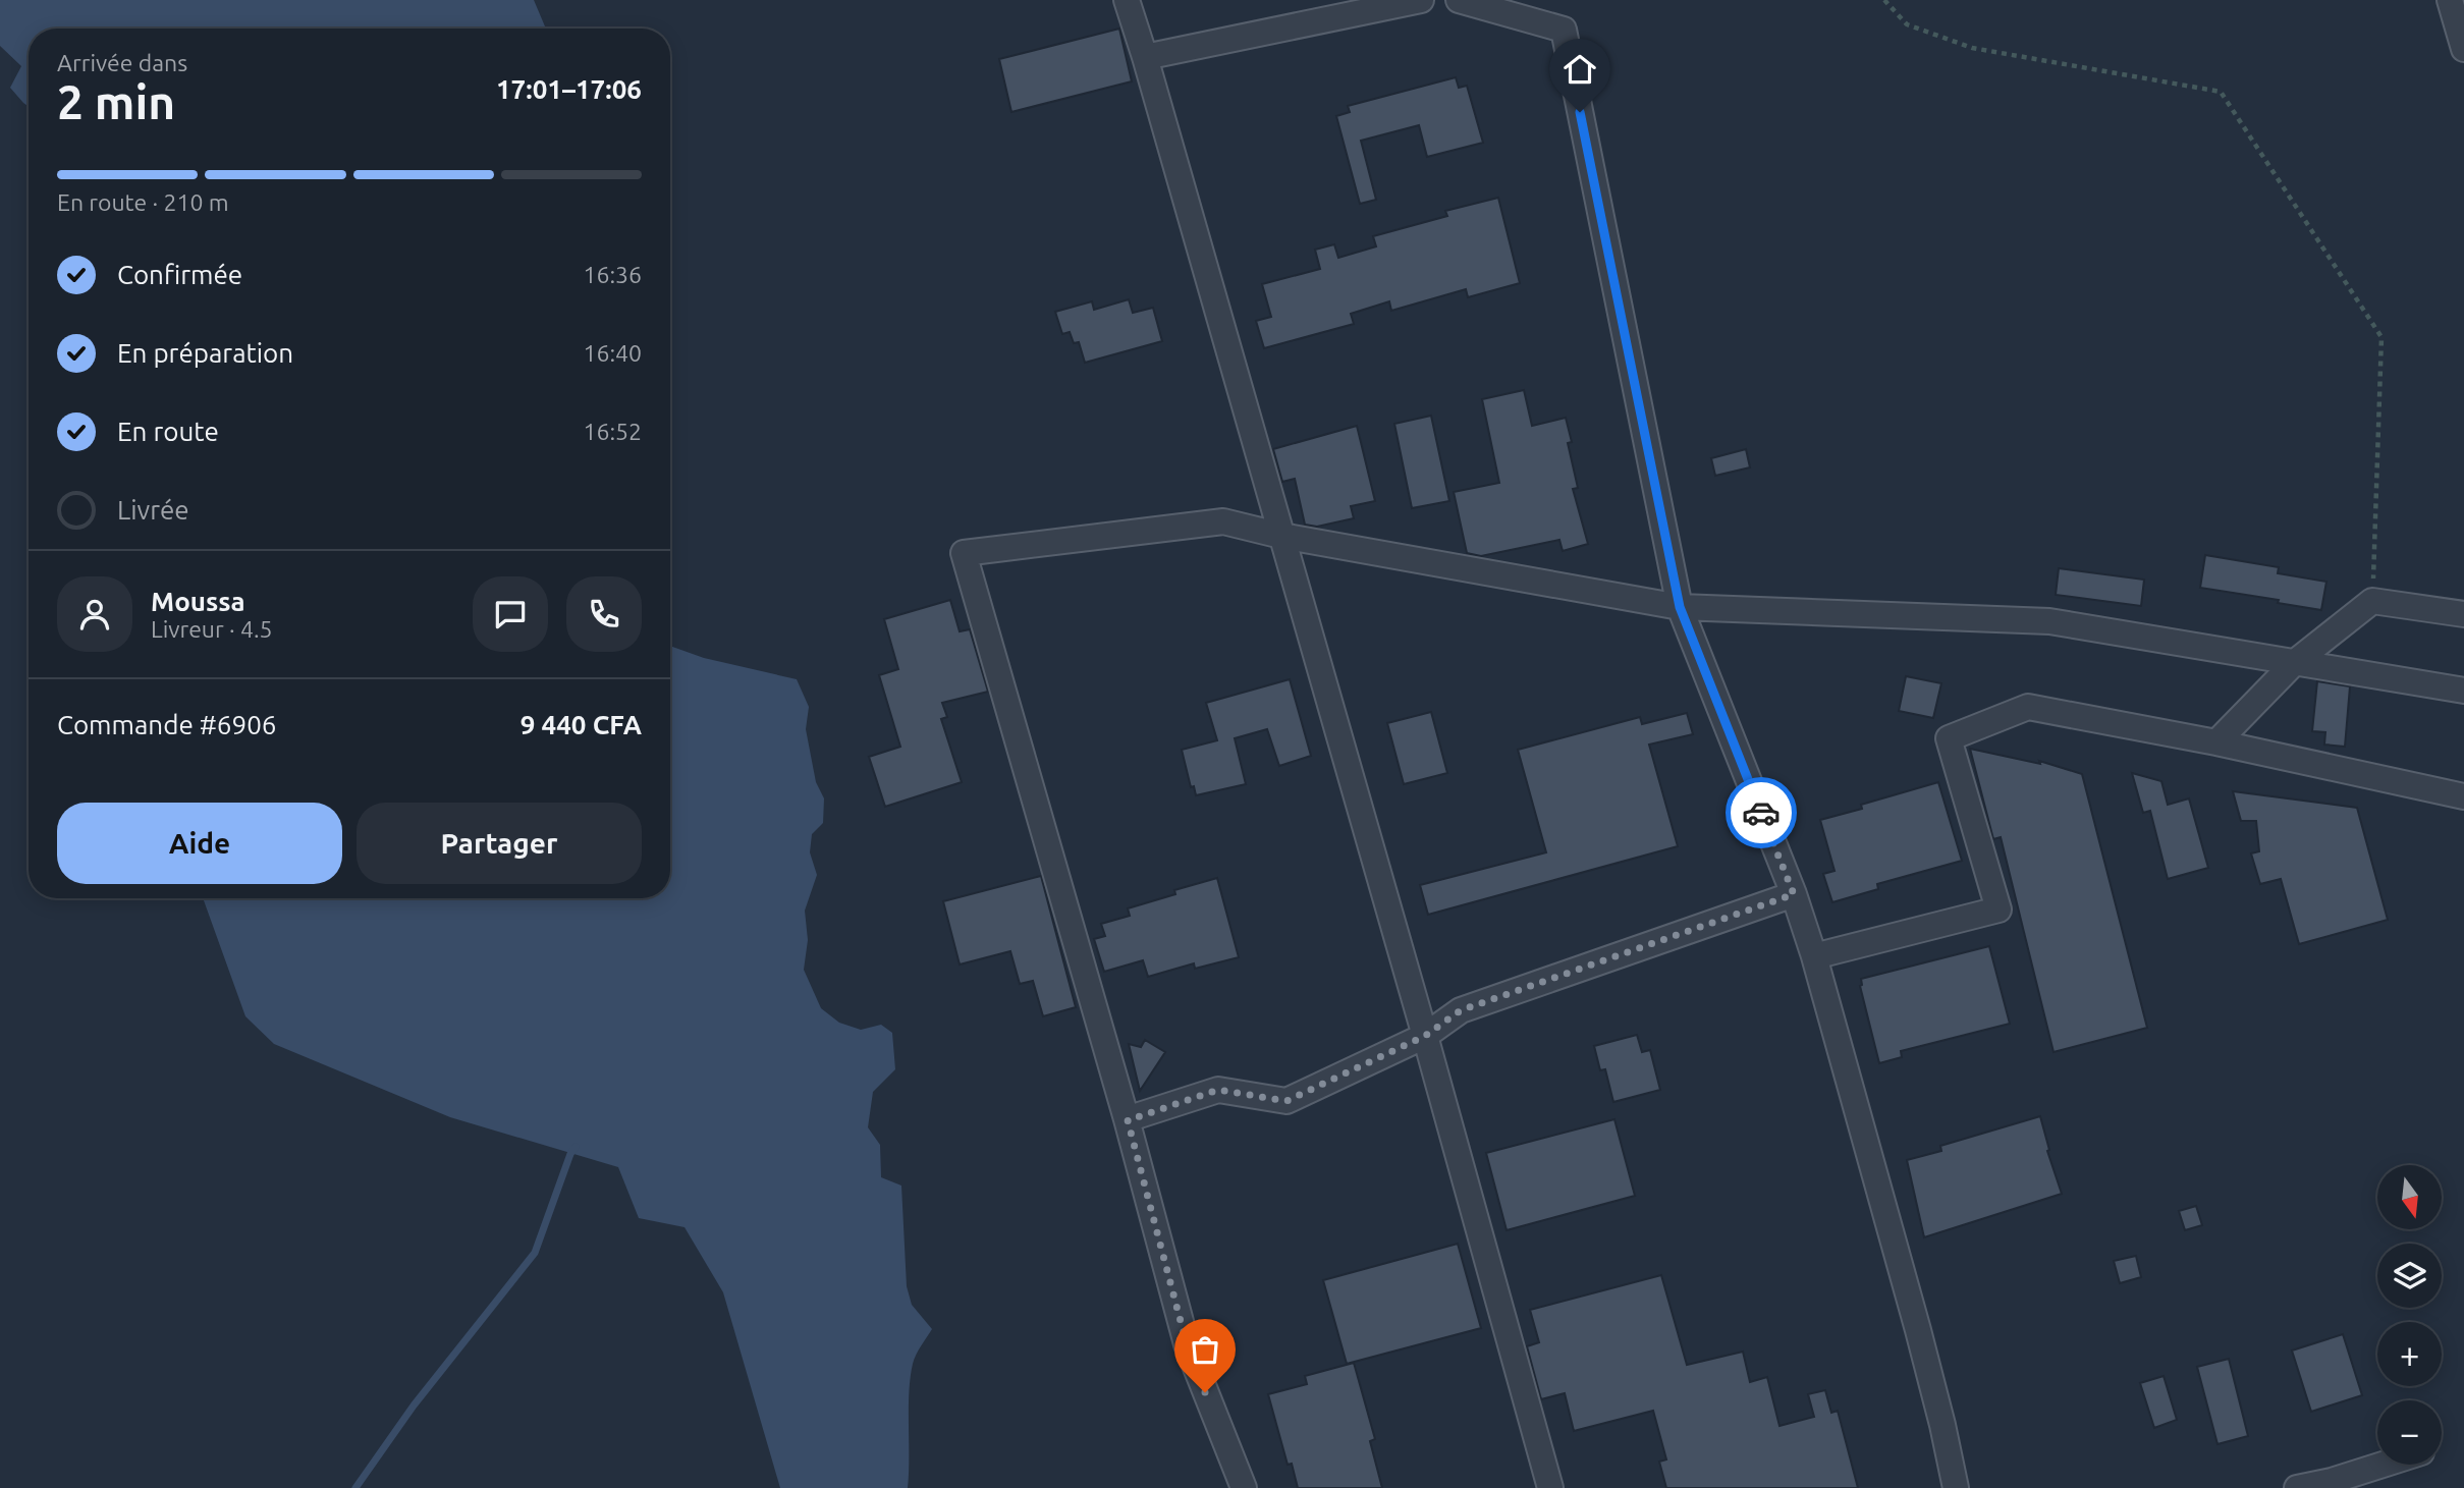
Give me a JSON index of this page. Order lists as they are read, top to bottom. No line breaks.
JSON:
{"north":"bottom","page":{"heading":["2 min","Arrivée dans","17:01–17:06"],"panel":["Moussa","Livreur · 4.5","Commande #6906","9 440 CFA"],"bar":"En route · 210 m","list":[["Confirmée","16:36"],["En préparation","16:40"],["En route","16:52"],"Livrée"],"buttons":["Aide","Partager"],"map_buttons":["+","−"]}}
